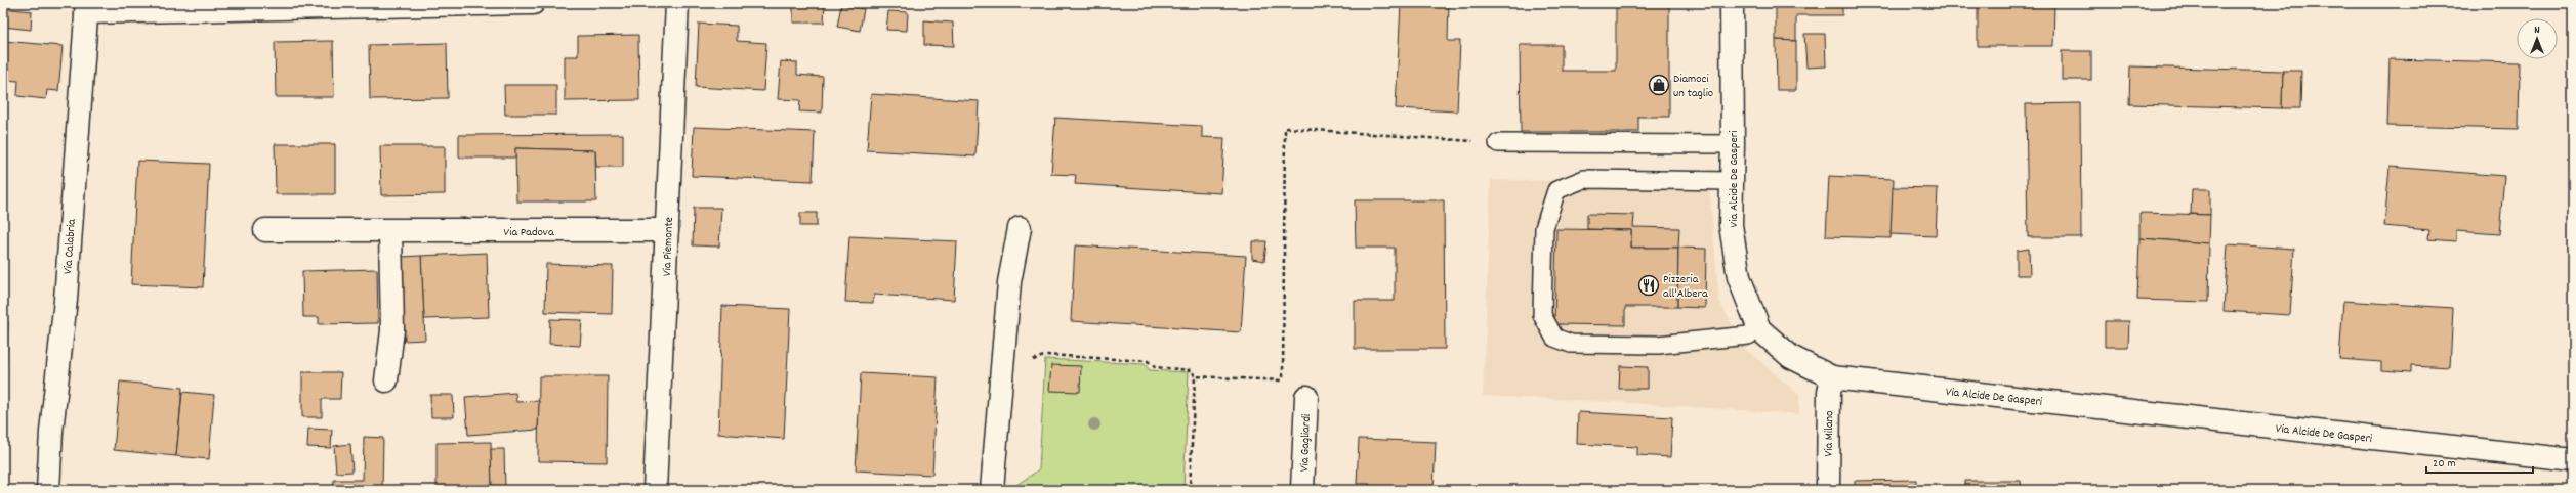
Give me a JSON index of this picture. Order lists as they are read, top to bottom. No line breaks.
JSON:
{"streets":{"street":["Via Alcide De Gasperi","Via Padova","Via Calabria","Via Piemonte","Via Milano","Via Gagliardi"]},"crossings":[["Via Alcide De Gasperi","Via Milano"],["Via Padova","Via Piemonte"]],"places":{"shop":["Diamoci un taglio"],"restaurant":["Pizzeria all'Albera"]},"scale_bar":"20 m","north":"top"}
